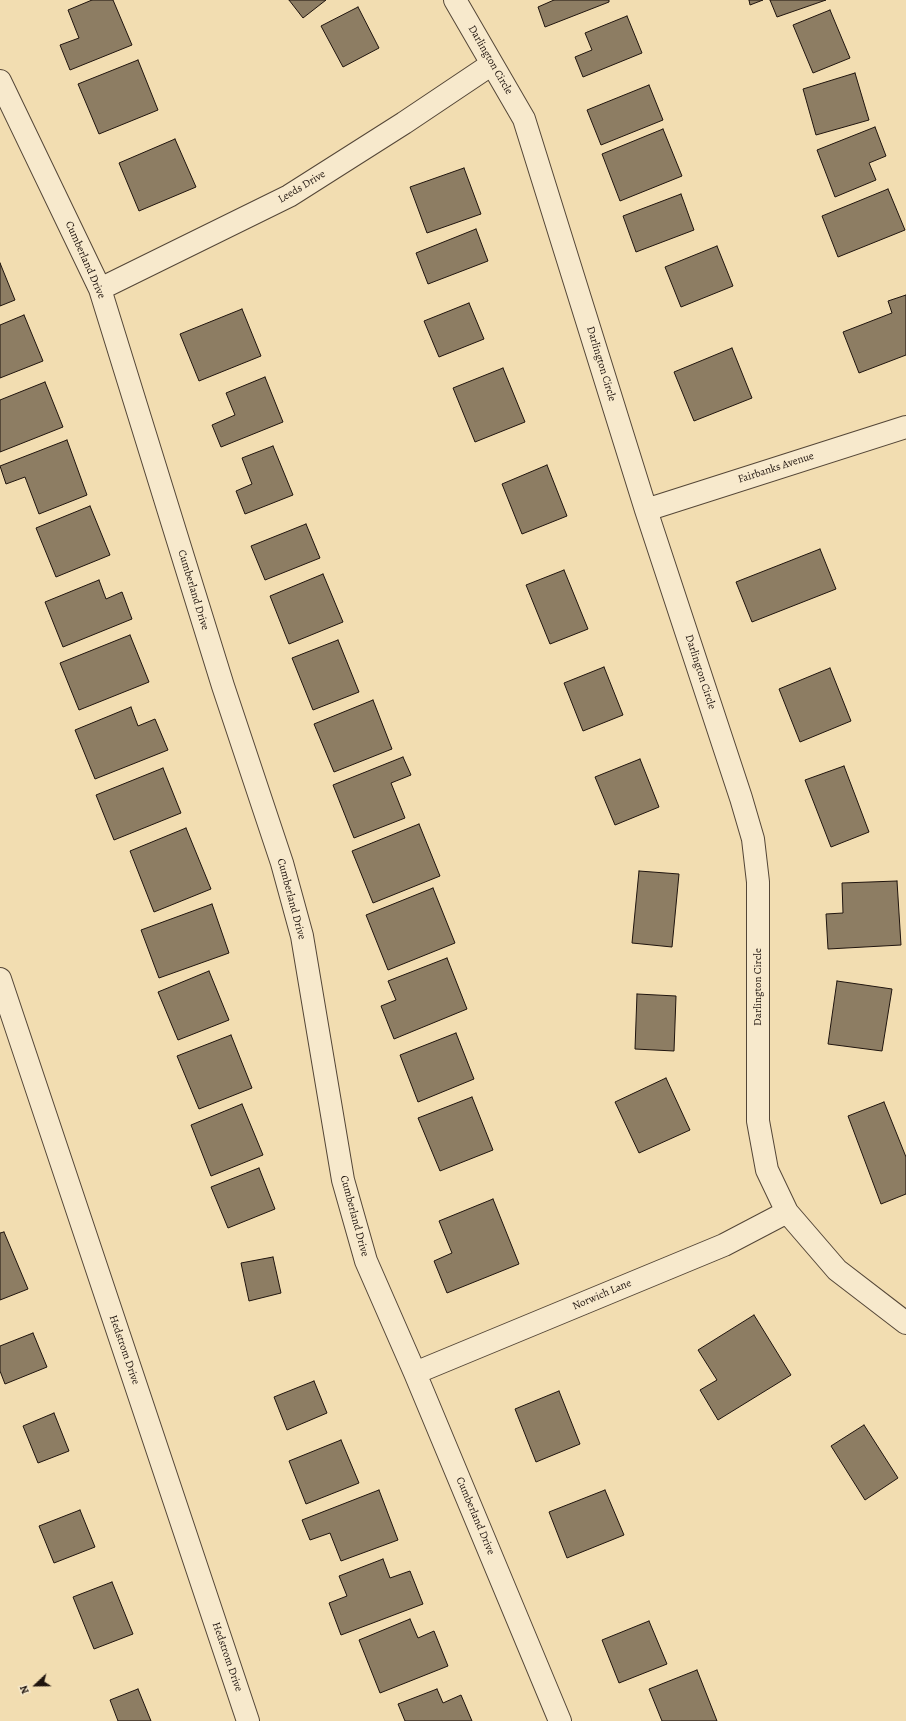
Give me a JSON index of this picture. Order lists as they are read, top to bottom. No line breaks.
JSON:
{"streets":{"street":["Darlington Circle","Leeds Drive","Cumberland Drive","Fairbanks Avenue","Norwich Lane","Hedstrom Drive"]},"crossings":[["Darlington Circle","Leeds Drive"],["Darlington Circle","Fairbanks Avenue"],["Darlington Circle","Norwich Lane"],["Leeds Drive","Cumberland Drive"],["Cumberland Drive","Norwich Lane"]],"north":"left"}
